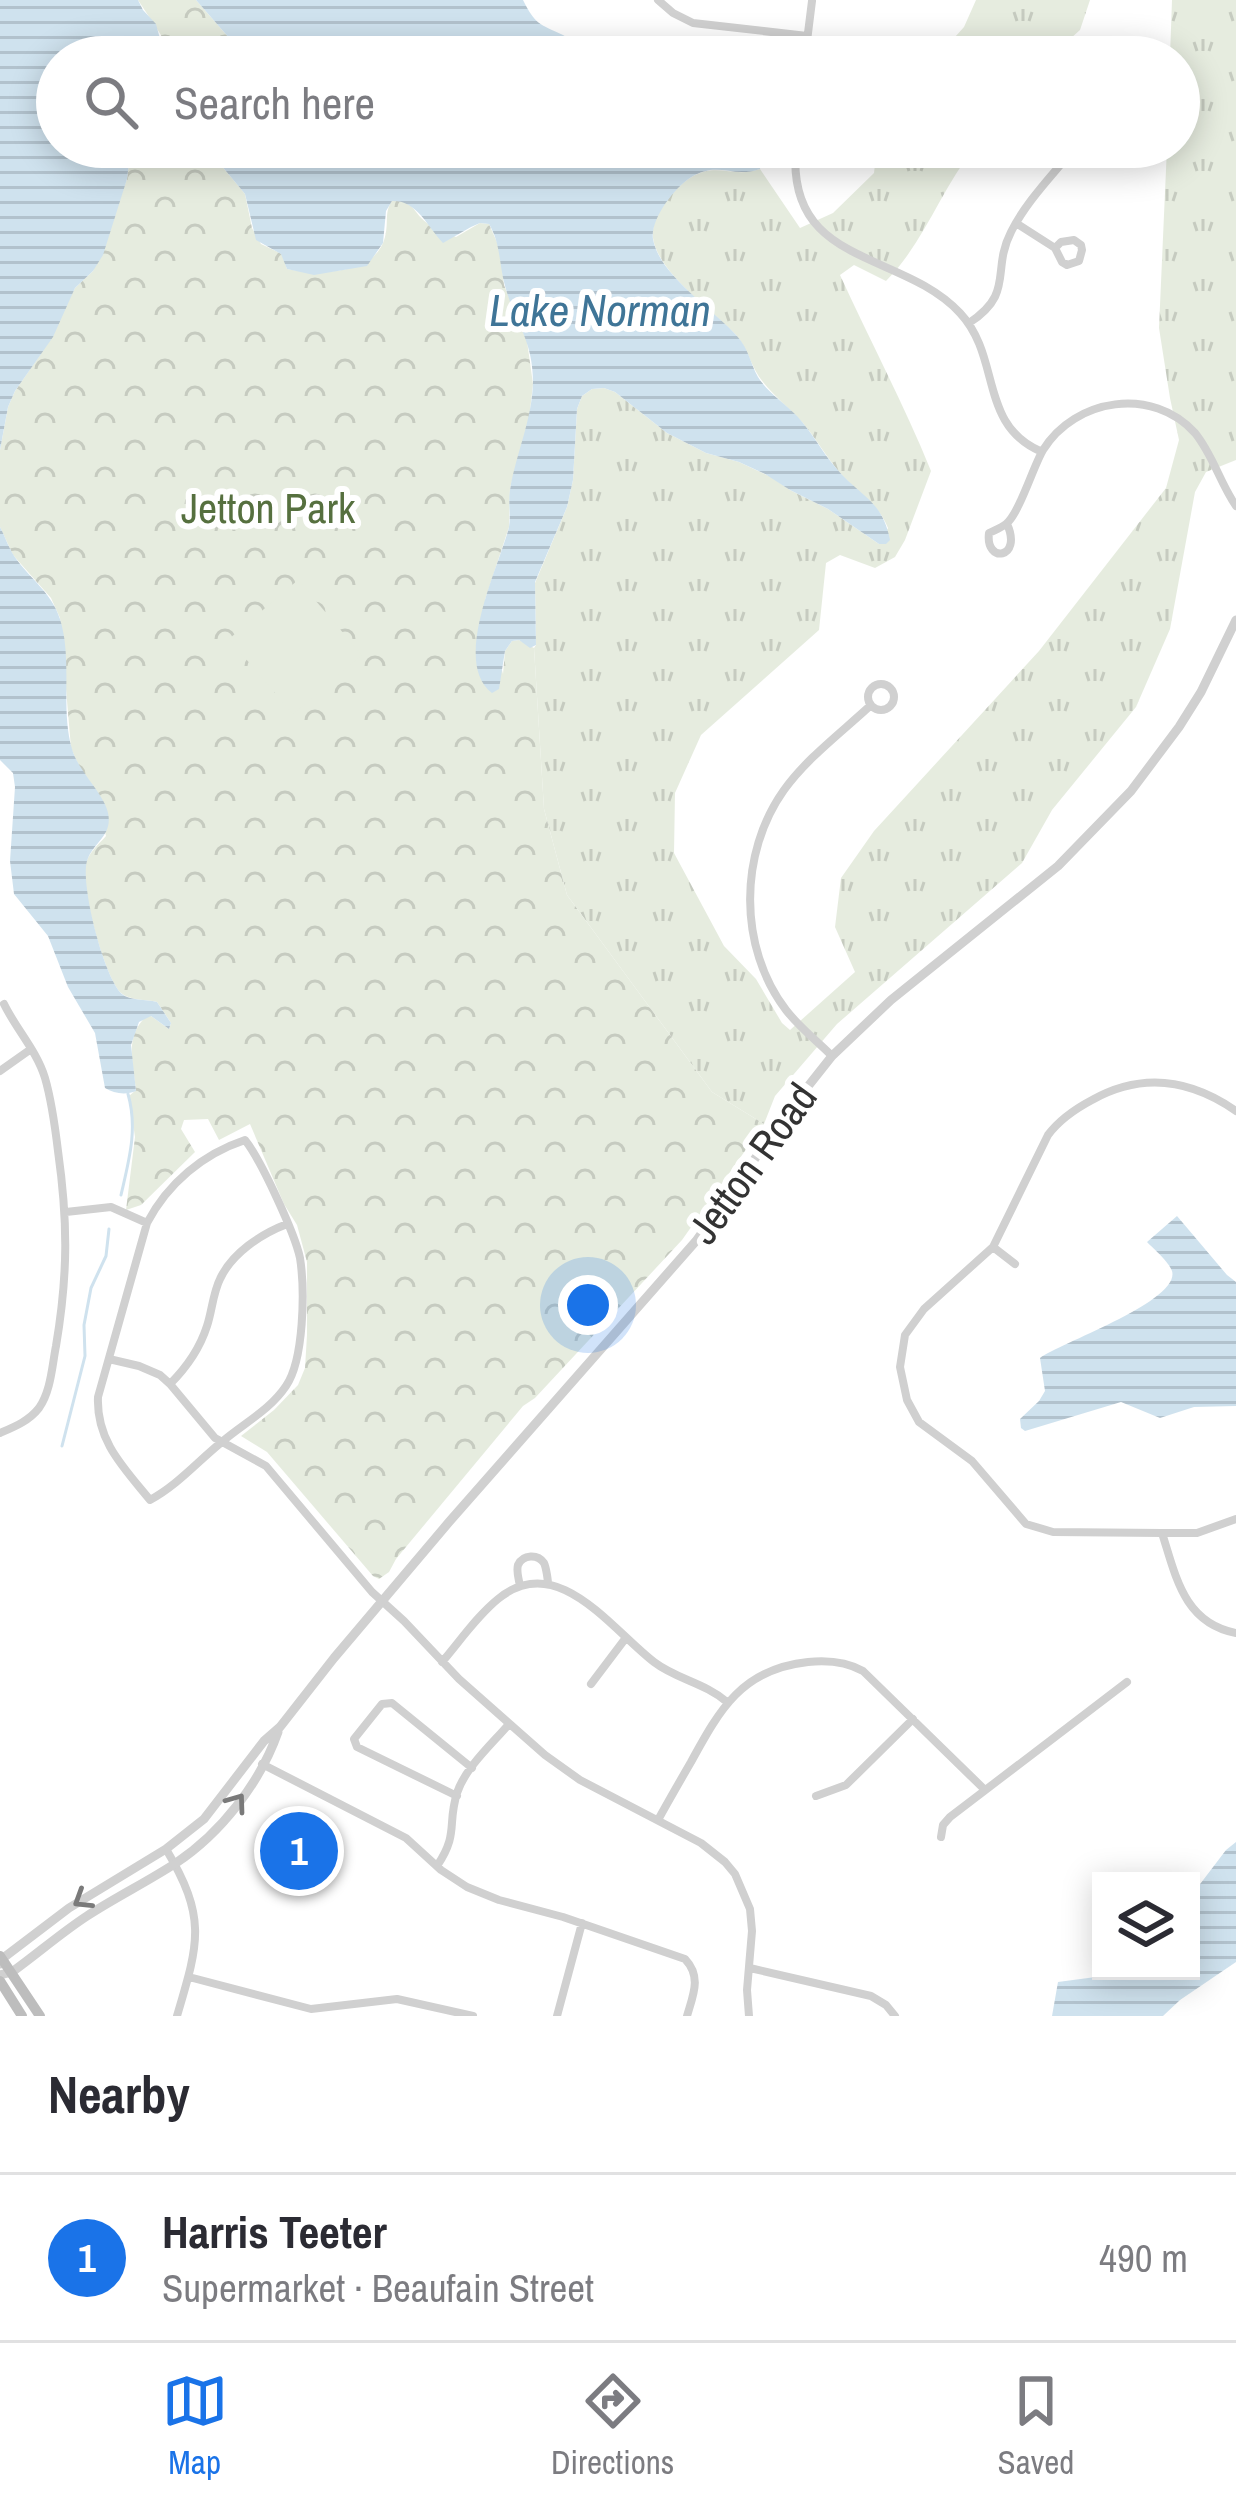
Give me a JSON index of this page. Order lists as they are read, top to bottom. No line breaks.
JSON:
{"streets":{"street":["Jetton Road"]},"water":["Lake Norman"],"parks":["Jetton Park"],"page":{"search":"Search here","pins":"1","heading":"Nearby","list":[{"mark":"1","name":"Harris Teeter","note":"Supermarket · Beaufain Street","value":"490 m"}],"nav":["Map","Directions","Saved"]}}
